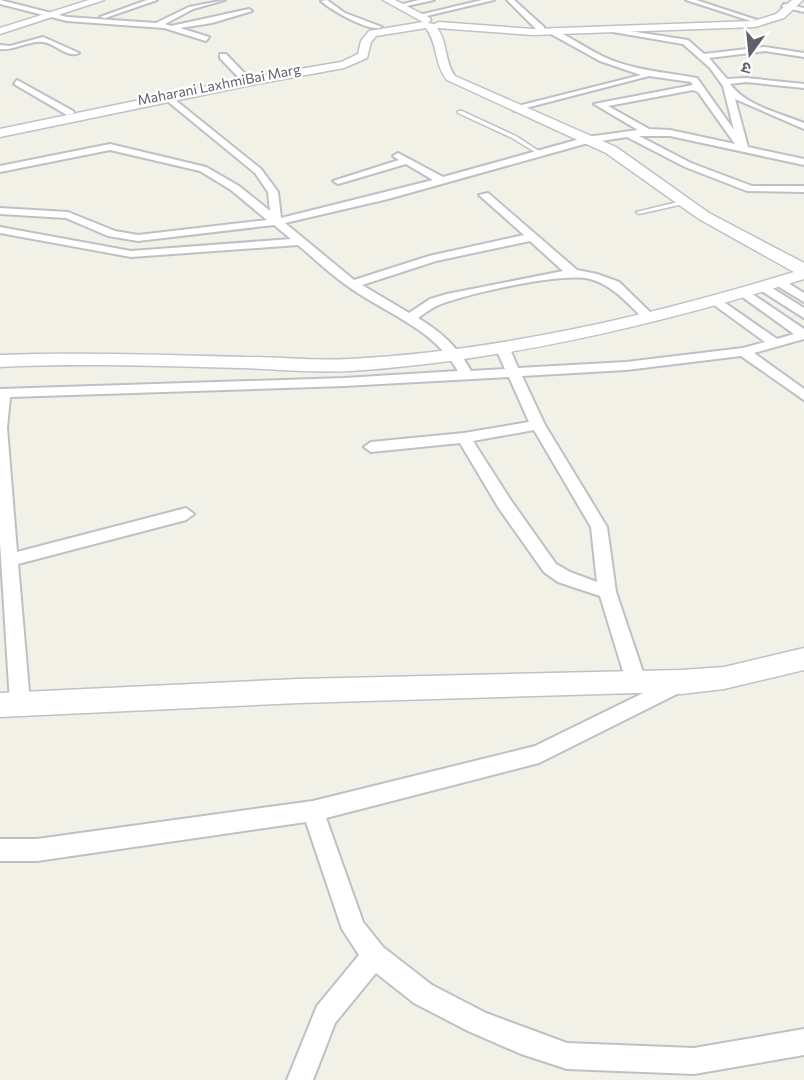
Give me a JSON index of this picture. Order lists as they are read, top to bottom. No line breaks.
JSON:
{"streets":{"main road":["Maharani LaxhmiBai Marg"]},"north":"bottom"}
